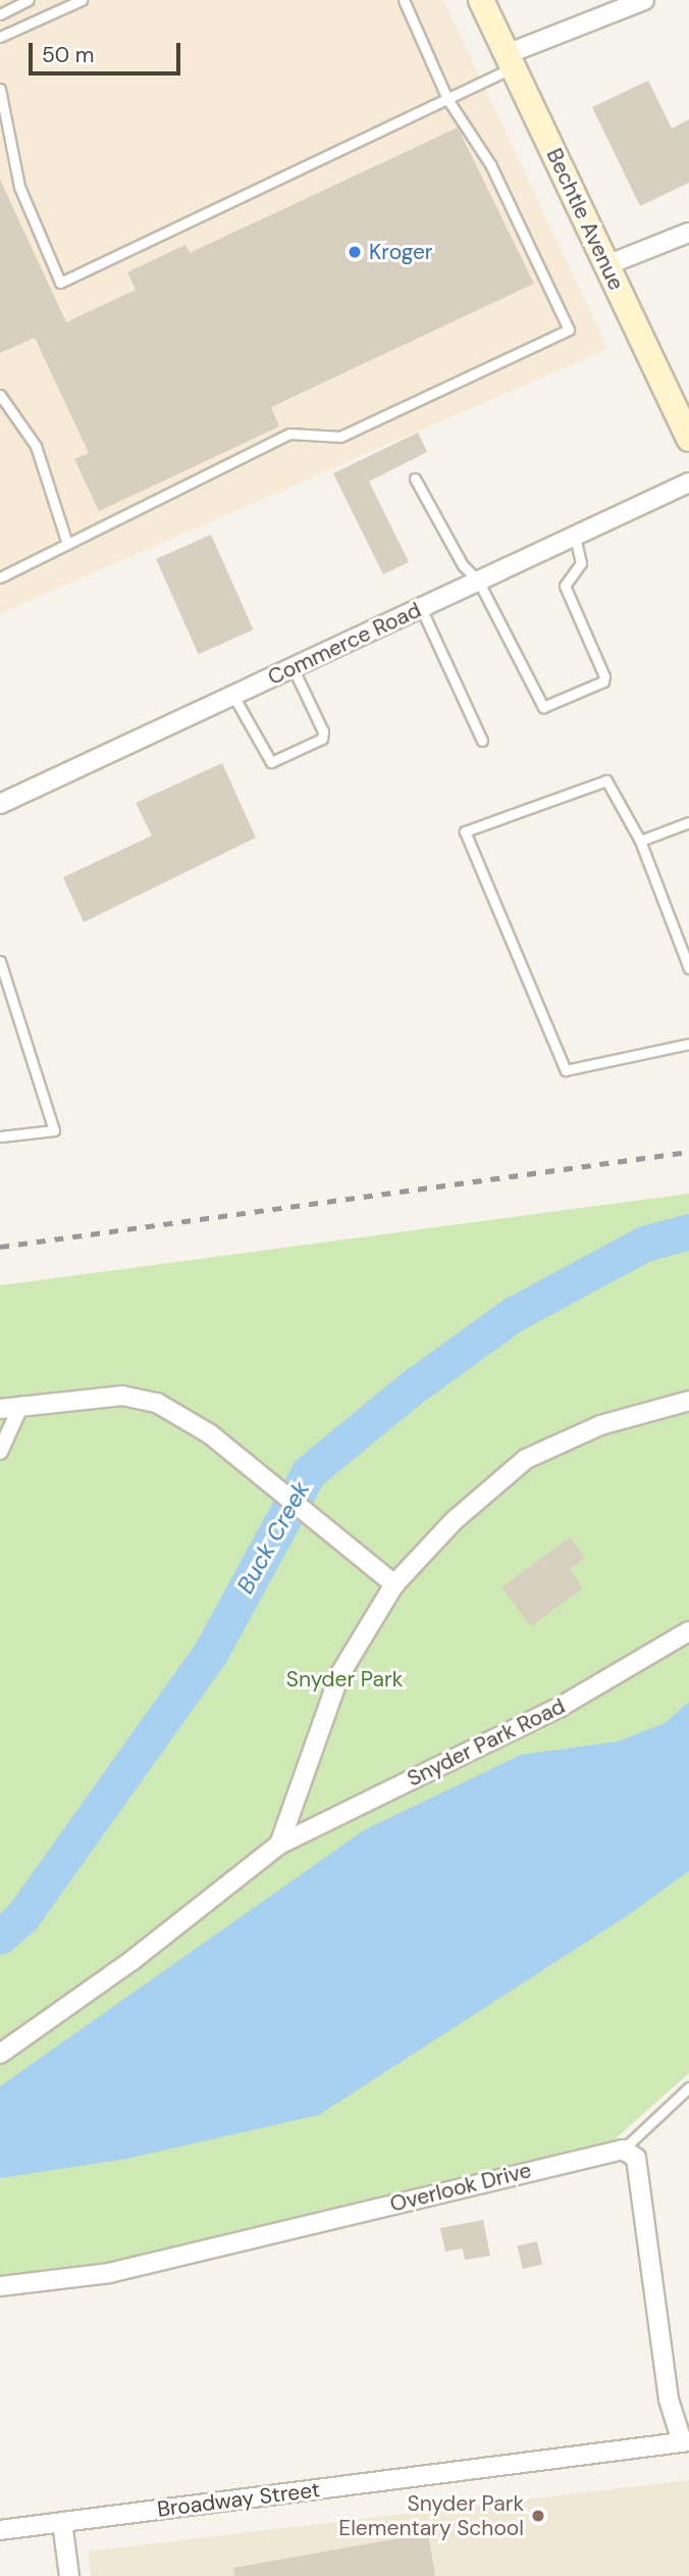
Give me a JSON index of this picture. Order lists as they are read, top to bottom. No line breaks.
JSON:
{"streets":{"main road":["Bechtle Avenue"],"street":["Commerce Road","Snyder Park Road","Overlook Drive","Broadway Street"]},"water":["Buck Creek"],"parks":["Snyder Park"],"places":["Kroger","Snyder Park Elementary School"],"scale_bar":"50 m"}
